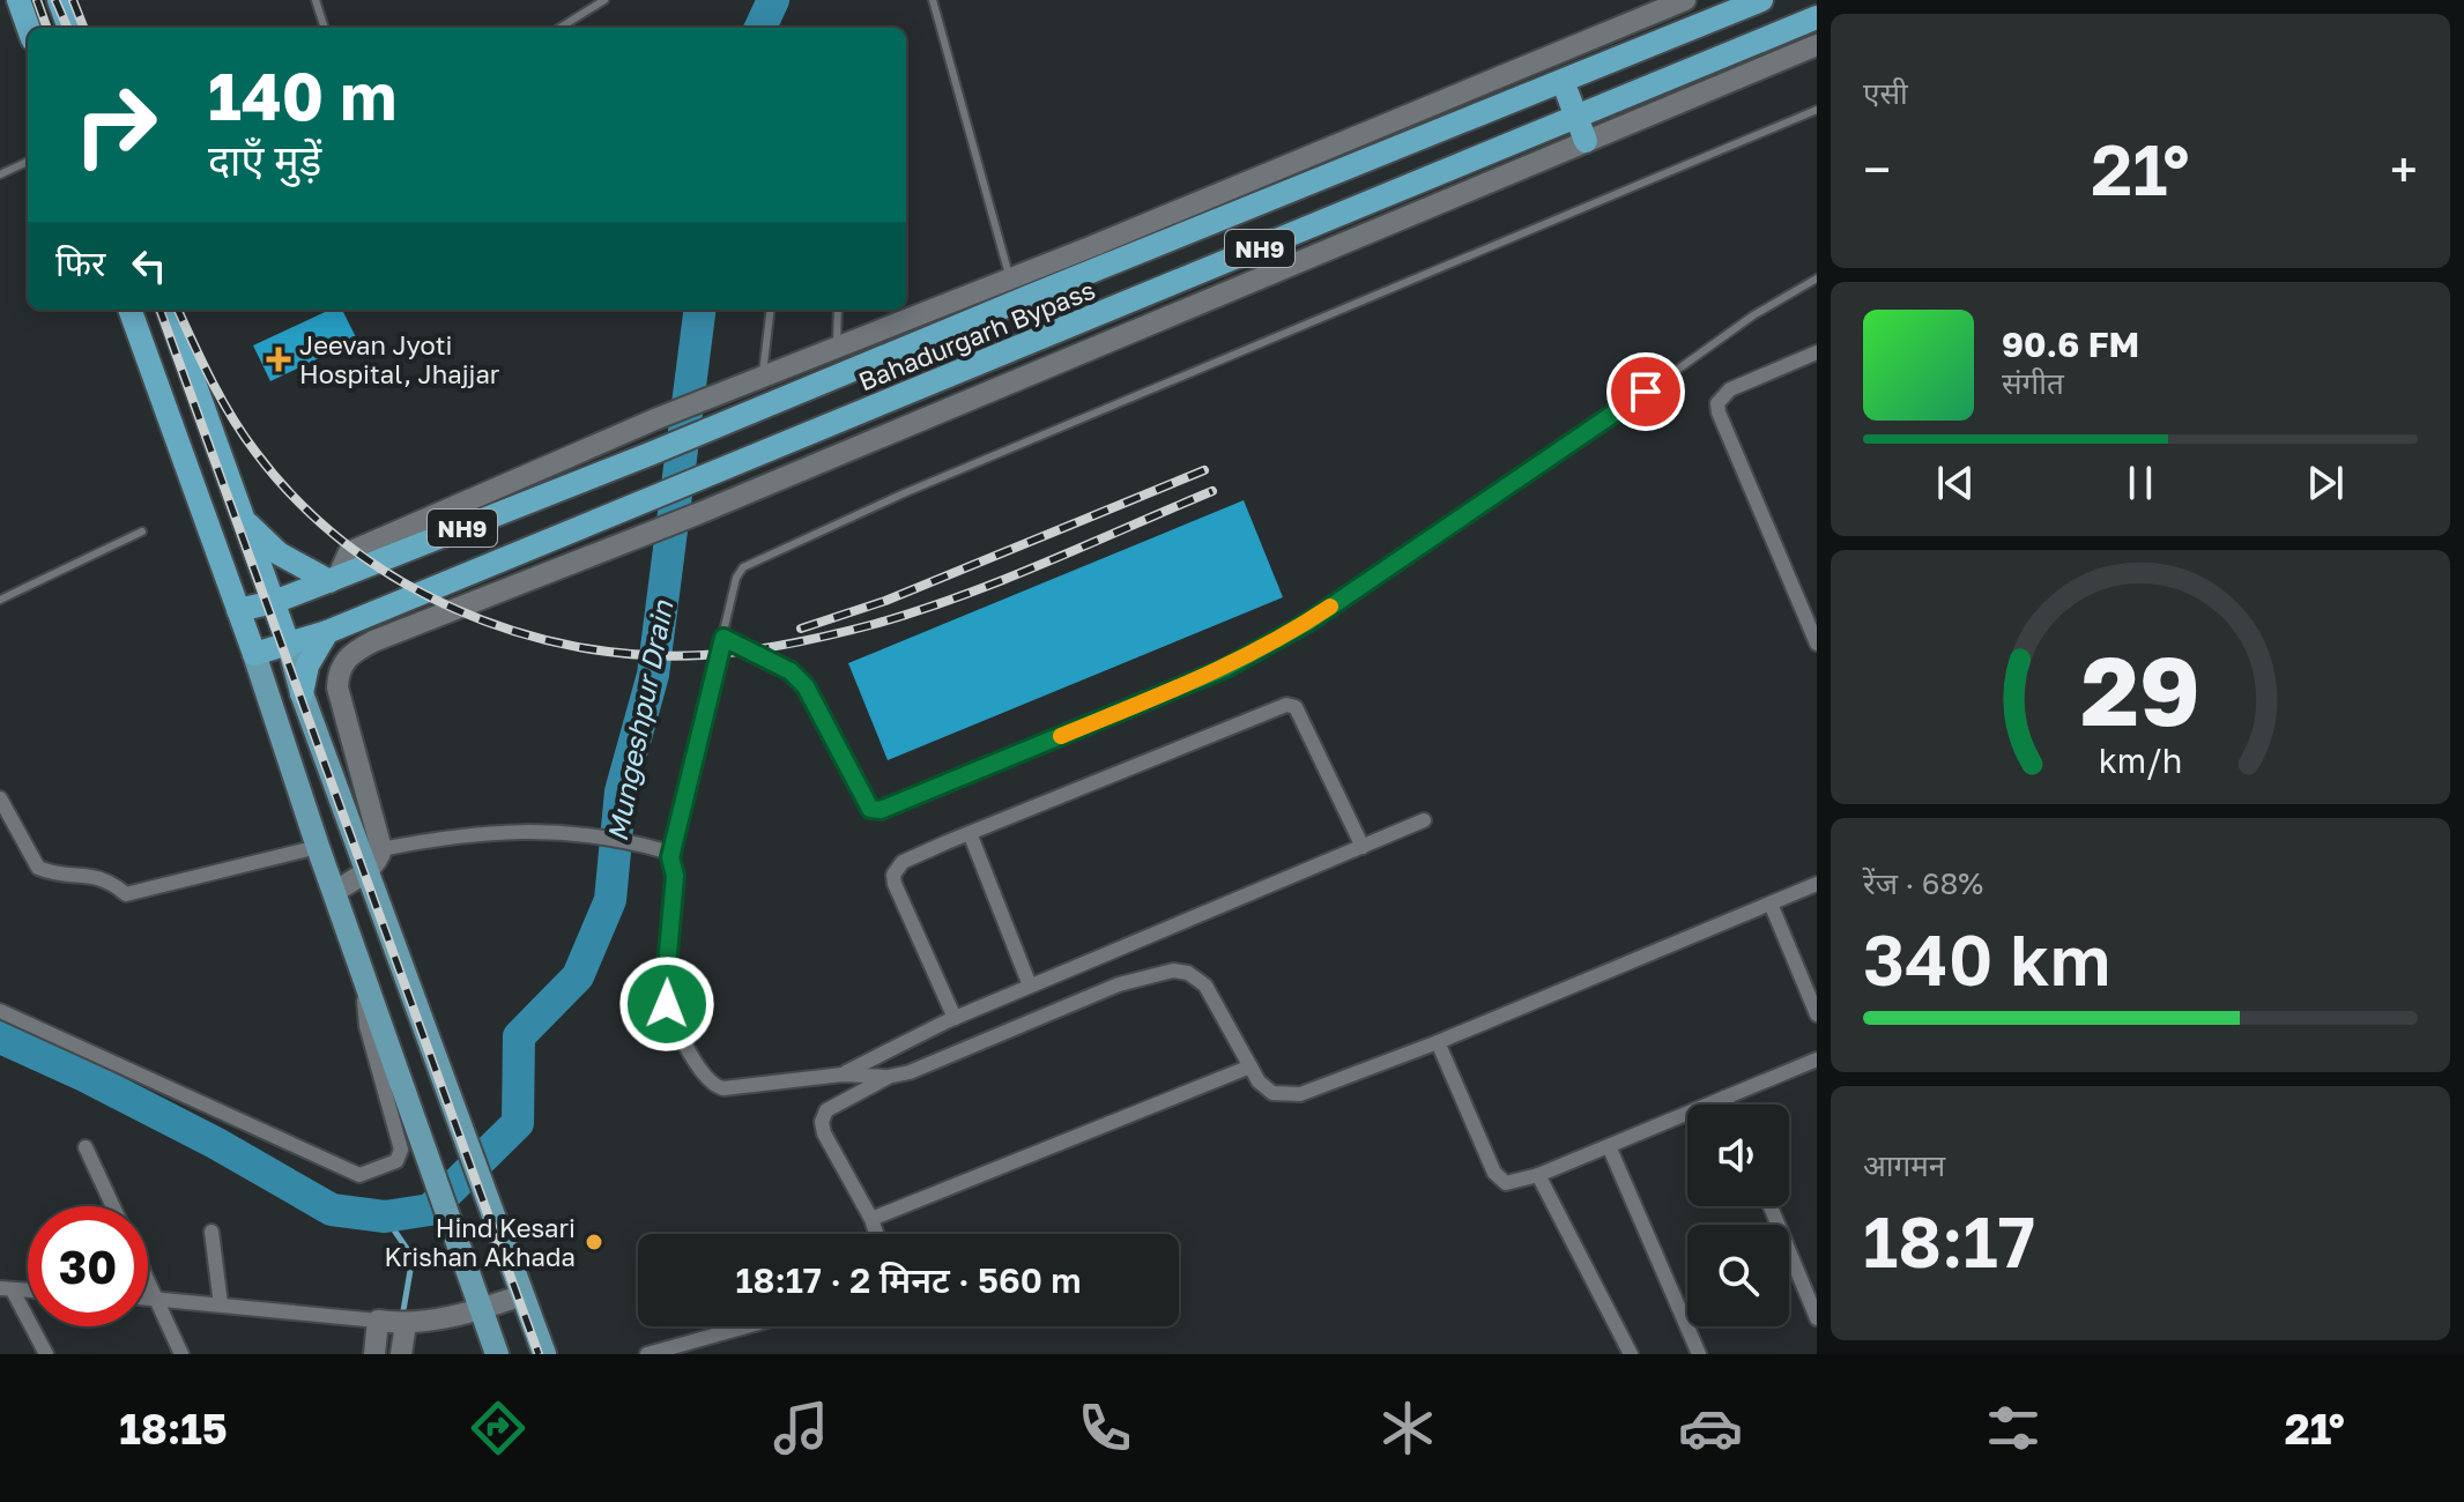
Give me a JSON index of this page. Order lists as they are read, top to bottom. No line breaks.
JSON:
{"streets":{"highway":["NH9","Bahadurgarh Bypass"]},"water":["Mungeshpur Drain"],"places":{"health":["Jeevan Jyoti Hospital, Jhajjar"],"other":["Hind Kesari Krishan Akhada"]},"page":{"tile":["एसी",["रेंज · 68%","340 km"],["आगमन","18:17"]],"turn":["140 m","दाएँ मुड़ें"],"heat":["−","21°","+"],"then":"फिर","song":["90.6 FM","संगीत"],"limit":"30","trip":"18:17 · 2 मिनट · 560 m","tabs":["18:15","21°"],"gauge":["29","km/h"]}}
